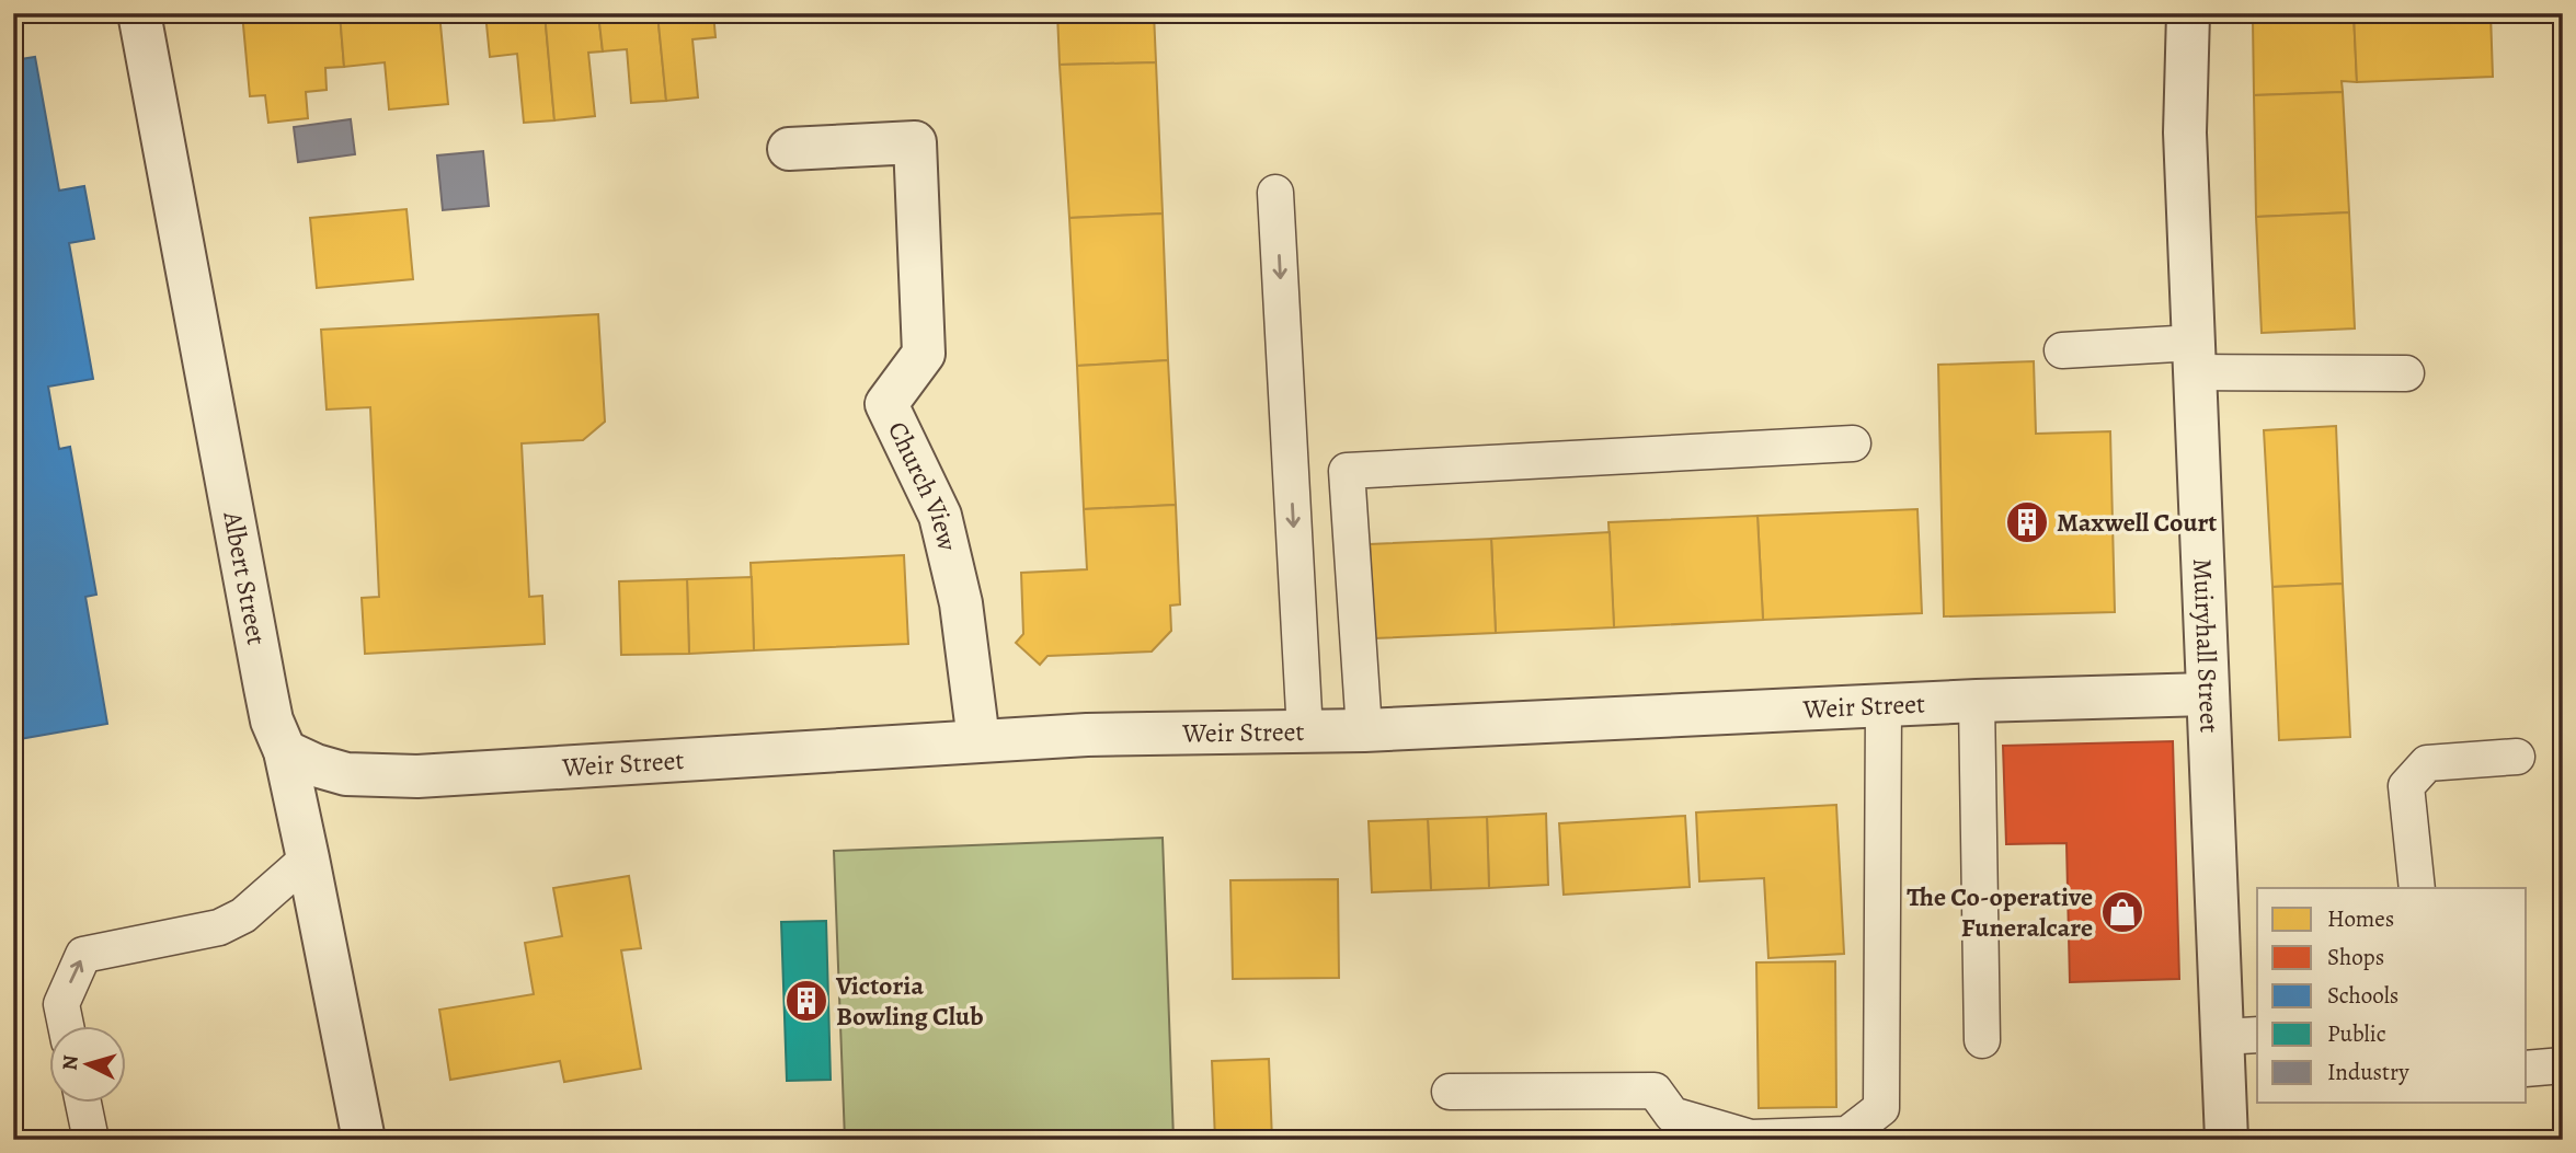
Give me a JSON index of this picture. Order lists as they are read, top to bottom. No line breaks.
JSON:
{"streets":{"street":["Church View","Albert Street","Muiryhall Street","Weir Street"]},"crossings":[["Church View","Weir Street"],["Albert Street","Weir Street"],["Muiryhall Street","Weir Street"]],"places":{"building":["Maxwell Court","Victoria Bowling Club"],"shop":["The Co-operative Funeralcare"]},"legend":["Homes","Shops","Schools","Public","Industry"],"north":"left"}
